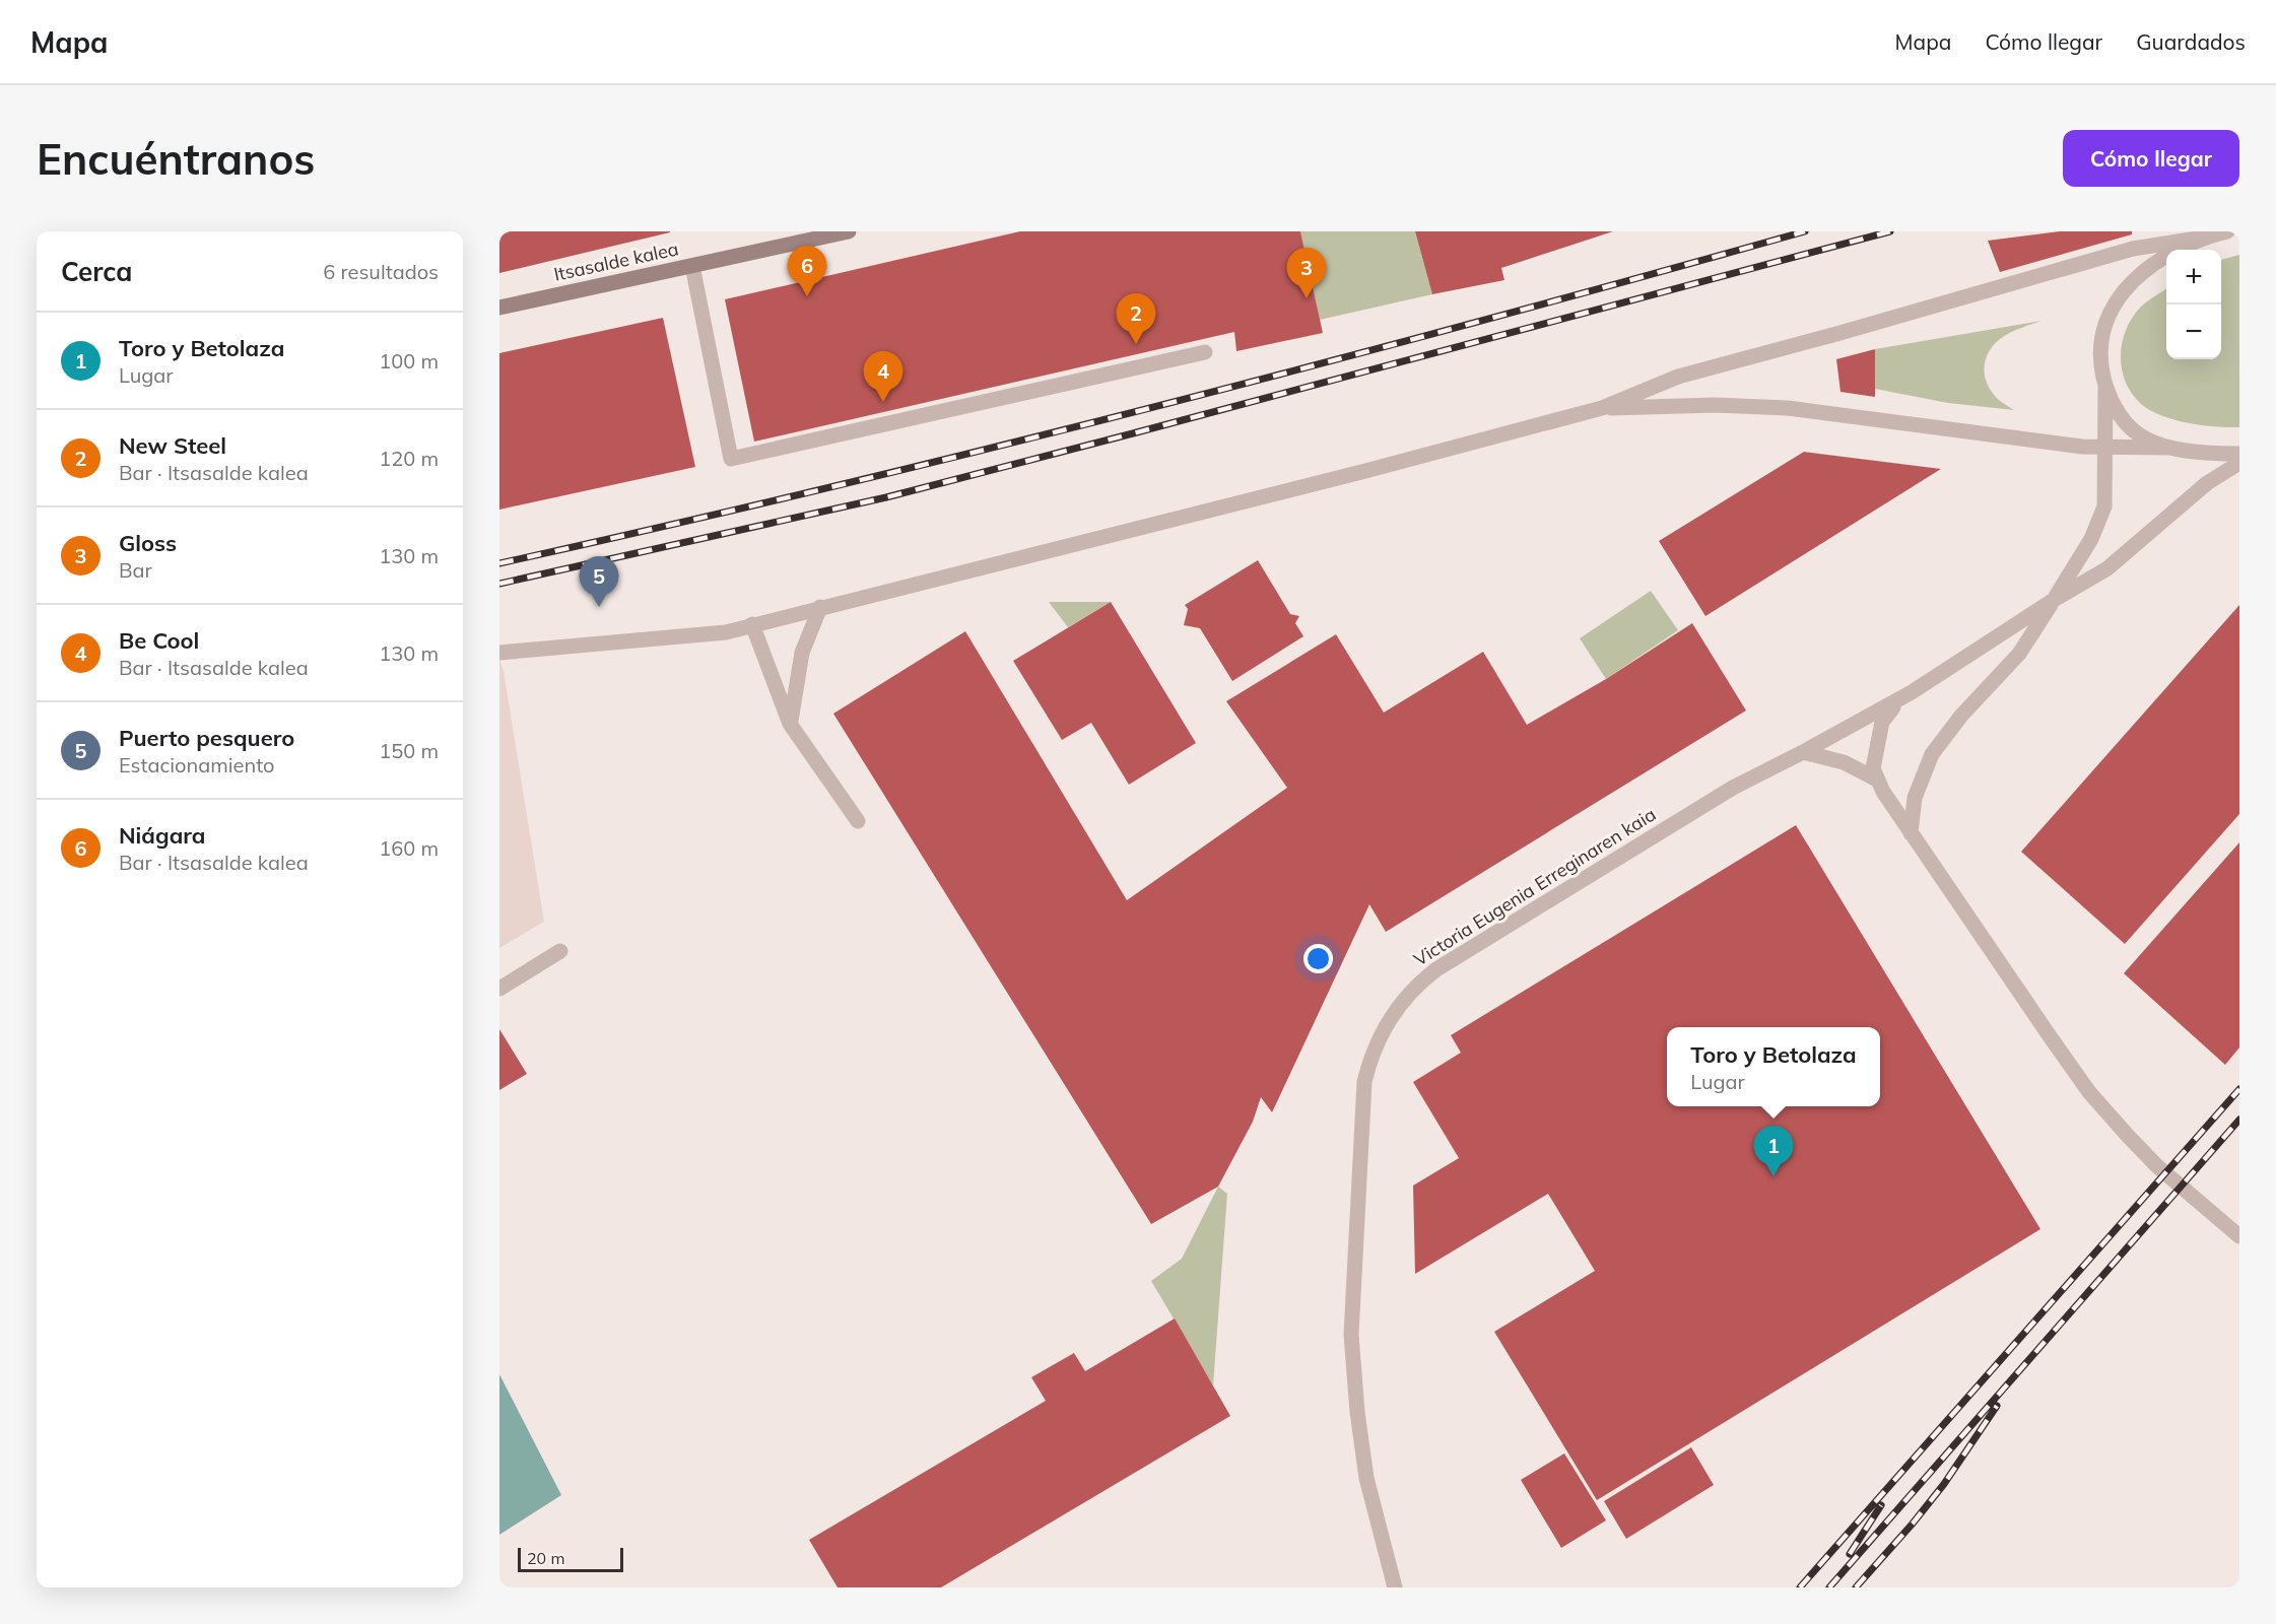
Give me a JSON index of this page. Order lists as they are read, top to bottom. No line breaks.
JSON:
{"streets":{"street":["Itsasalde kalea","Victoria Eugenia Erreginaren kaia"]},"scale_bar":"20 m","page":{"header":"Mapa","nav":["Mapa","Cómo llegar","Guardados"],"buttons":"Cómo llegar","title":"Encuéntranos","heading":["Cerca","6 resultados"],"pins":["6","3","2","4","5","1"],"map_buttons":["+","−"],"list":[{"mark":"1","name":"Toro y Betolaza","note":"Lugar","value":"100 m"},{"mark":"2","name":"New Steel","note":"Bar · Itsasalde kalea","value":"120 m"},{"mark":"3","name":"Gloss","note":"Bar","value":"130 m"},{"mark":"4","name":"Be Cool","note":"Bar · Itsasalde kalea","value":"130 m"},{"mark":"5","name":"Puerto pesquero","note":"Estacionamiento","value":"150 m"},{"mark":"6","name":"Niágara","note":"Bar · Itsasalde kalea","value":"160 m"}],"popup":["Toro y Betolaza","Lugar"],"scale":"20 m"}}
